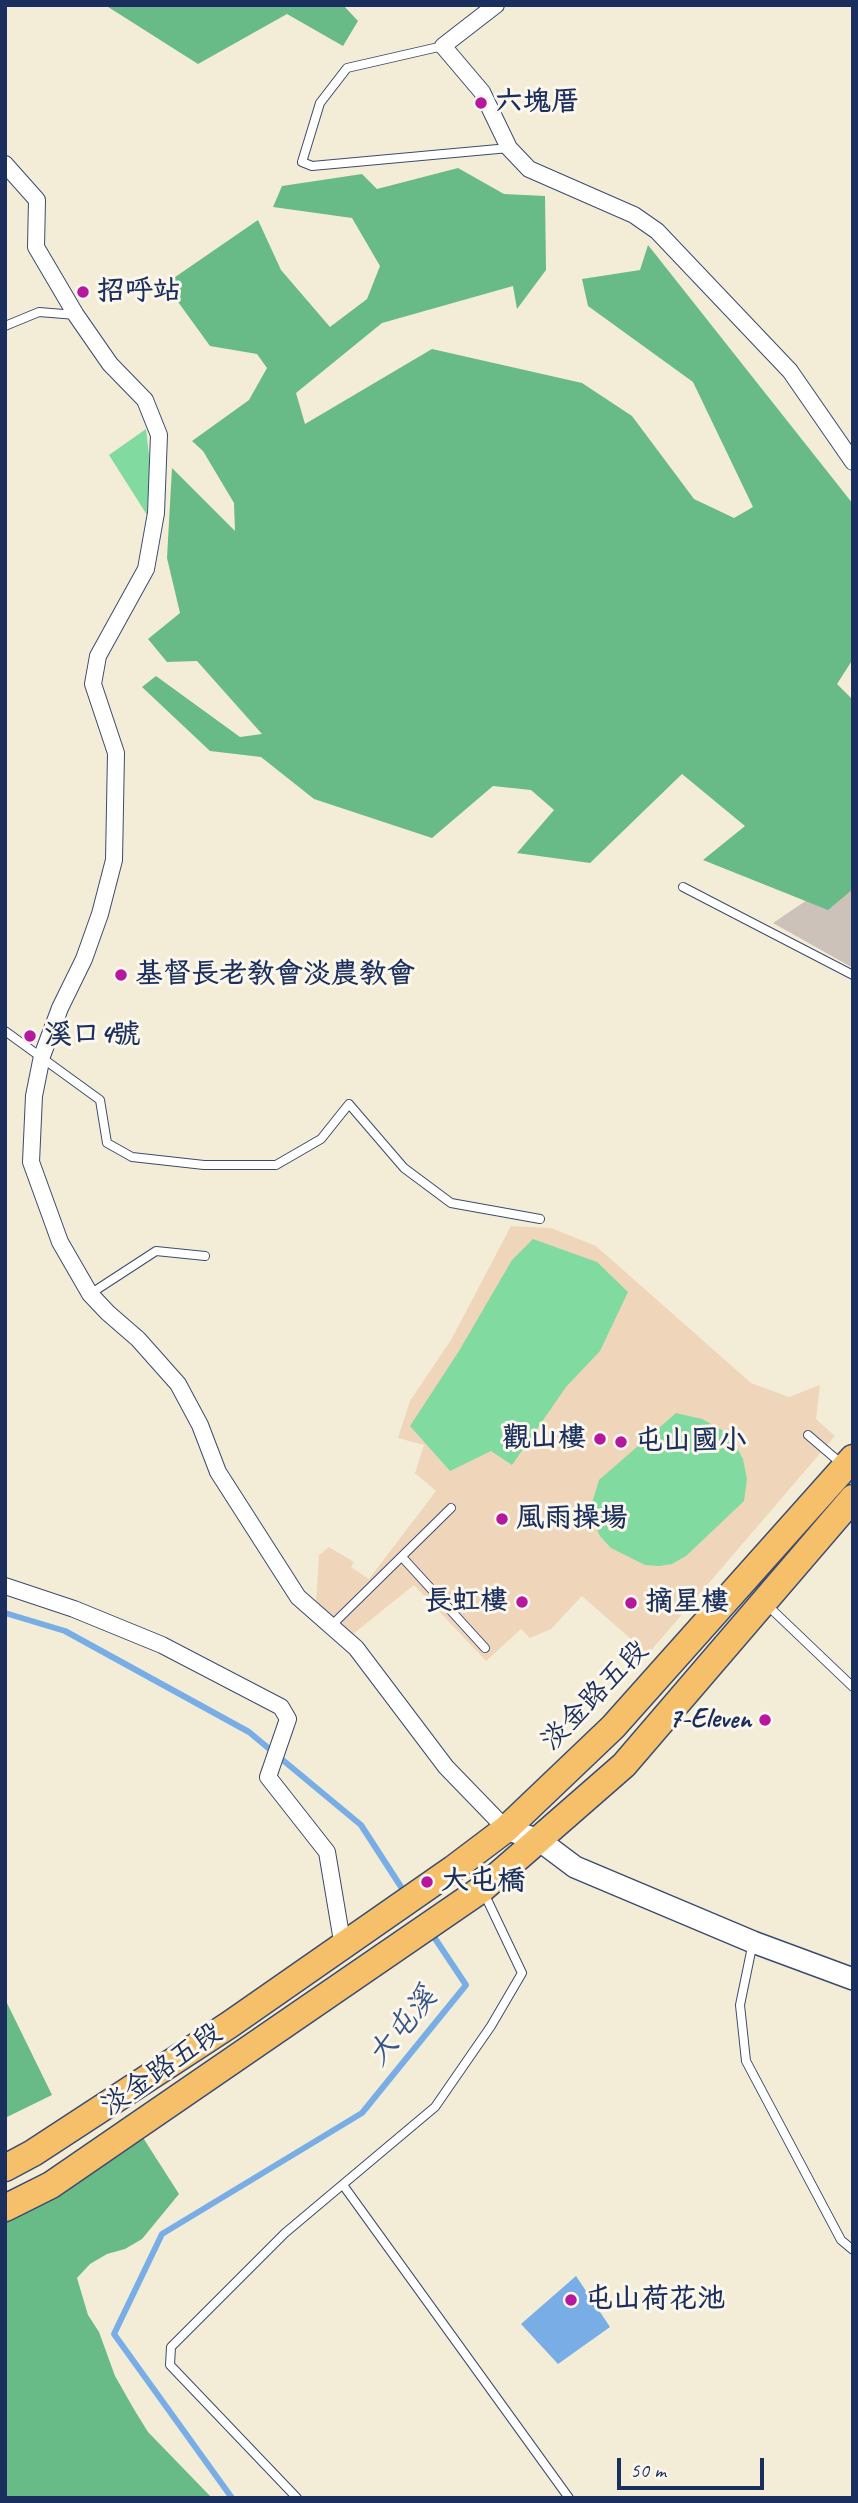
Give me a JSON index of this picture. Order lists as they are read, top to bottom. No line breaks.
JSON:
{"streets":{"main road":["淡金路五段"]},"water":["大屯溪"],"places":["六塊厝","招呼站","基督長老教會淡農教會","溪口4號","觀山樓","屯山國小","風雨操場","長虹樓","摘星樓","7-Eleven","大屯橋","屯山荷花池"],"scale_bar":"50 m"}
